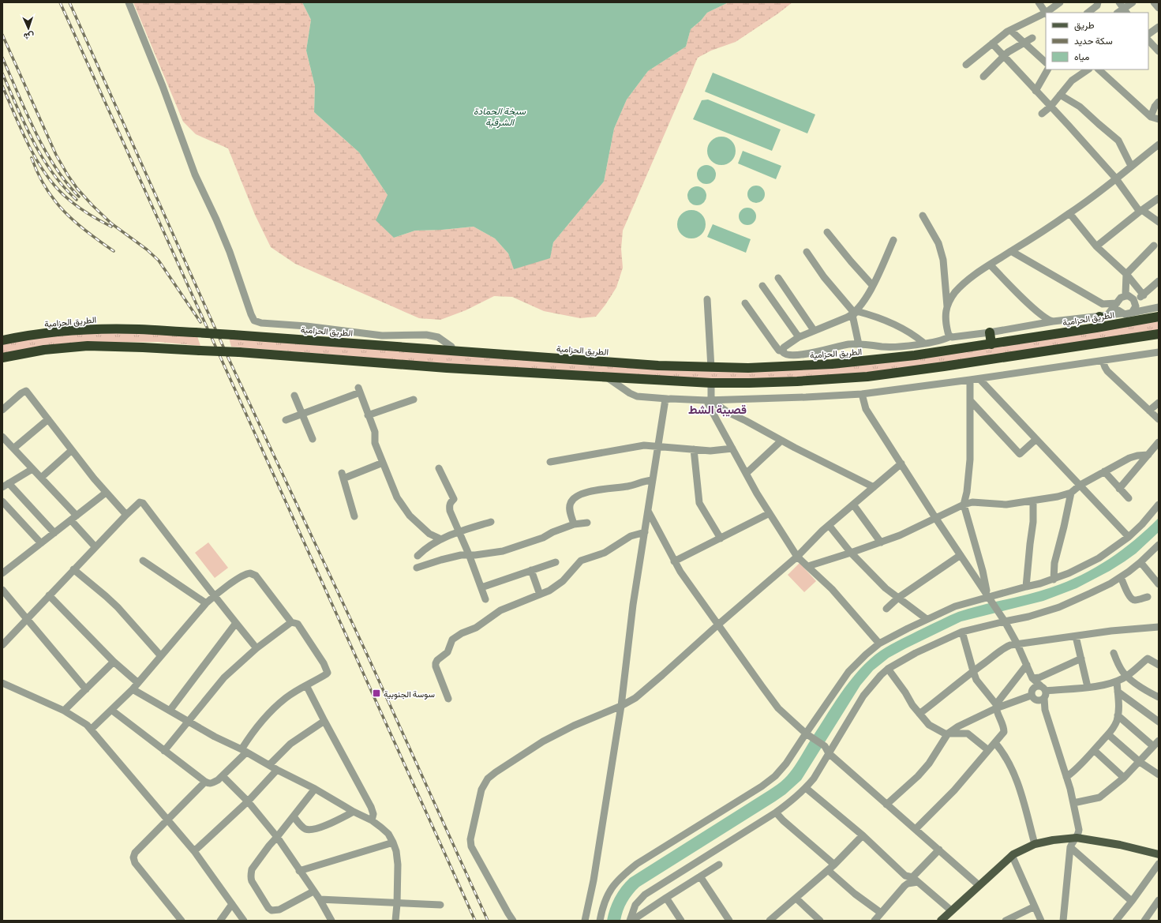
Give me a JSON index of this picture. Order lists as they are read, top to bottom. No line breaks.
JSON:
{"streets":{"highway":["الطريق الحزامية"]},"districts":["قصيبة الشط"],"water":["سبخة الحمادة الشرقية"],"places":{"transit":["سوسة الجنوبية"]},"legend":["طريق","سكة حديد","مياه"],"north":"bottom"}
